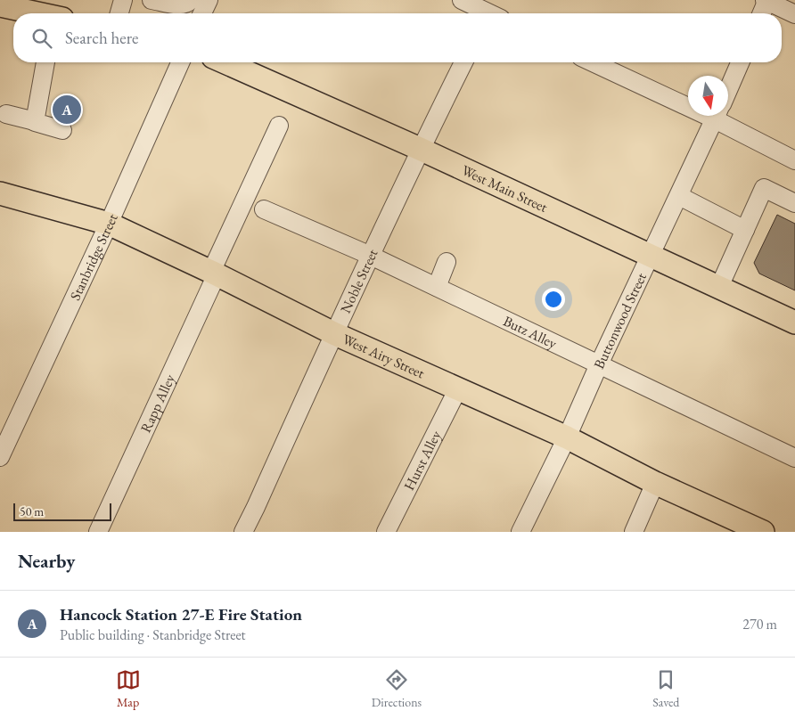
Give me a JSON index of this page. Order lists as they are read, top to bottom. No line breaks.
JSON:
{"streets":{"main road":["West Main Street","West Airy Street"],"street":["Stanbridge Street","Noble Street","Buttonwood Street","Butz Alley","Rapp Alley","Hurst Alley"]},"crossings":[["West Main Street","Noble Street"],["West Main Street","Buttonwood Street"],["Stanbridge Street","West Airy Street"],["Noble Street","Butz Alley"],["Noble Street","West Airy Street"],["Buttonwood Street","Butz Alley"],["Buttonwood Street","West Airy Street"],["West Airy Street","Rapp Alley"],["West Airy Street","Hurst Alley"]],"scale_bar":"50 m","north":"bottom","page":{"search":"Search here","pins":"A","scale":"50 m","heading":"Nearby","list":[{"mark":"A","name":"Hancock Station 27-E Fire Station","note":"Public building · Stanbridge Street","value":"270 m"}],"nav":["Map","Directions","Saved"]}}
